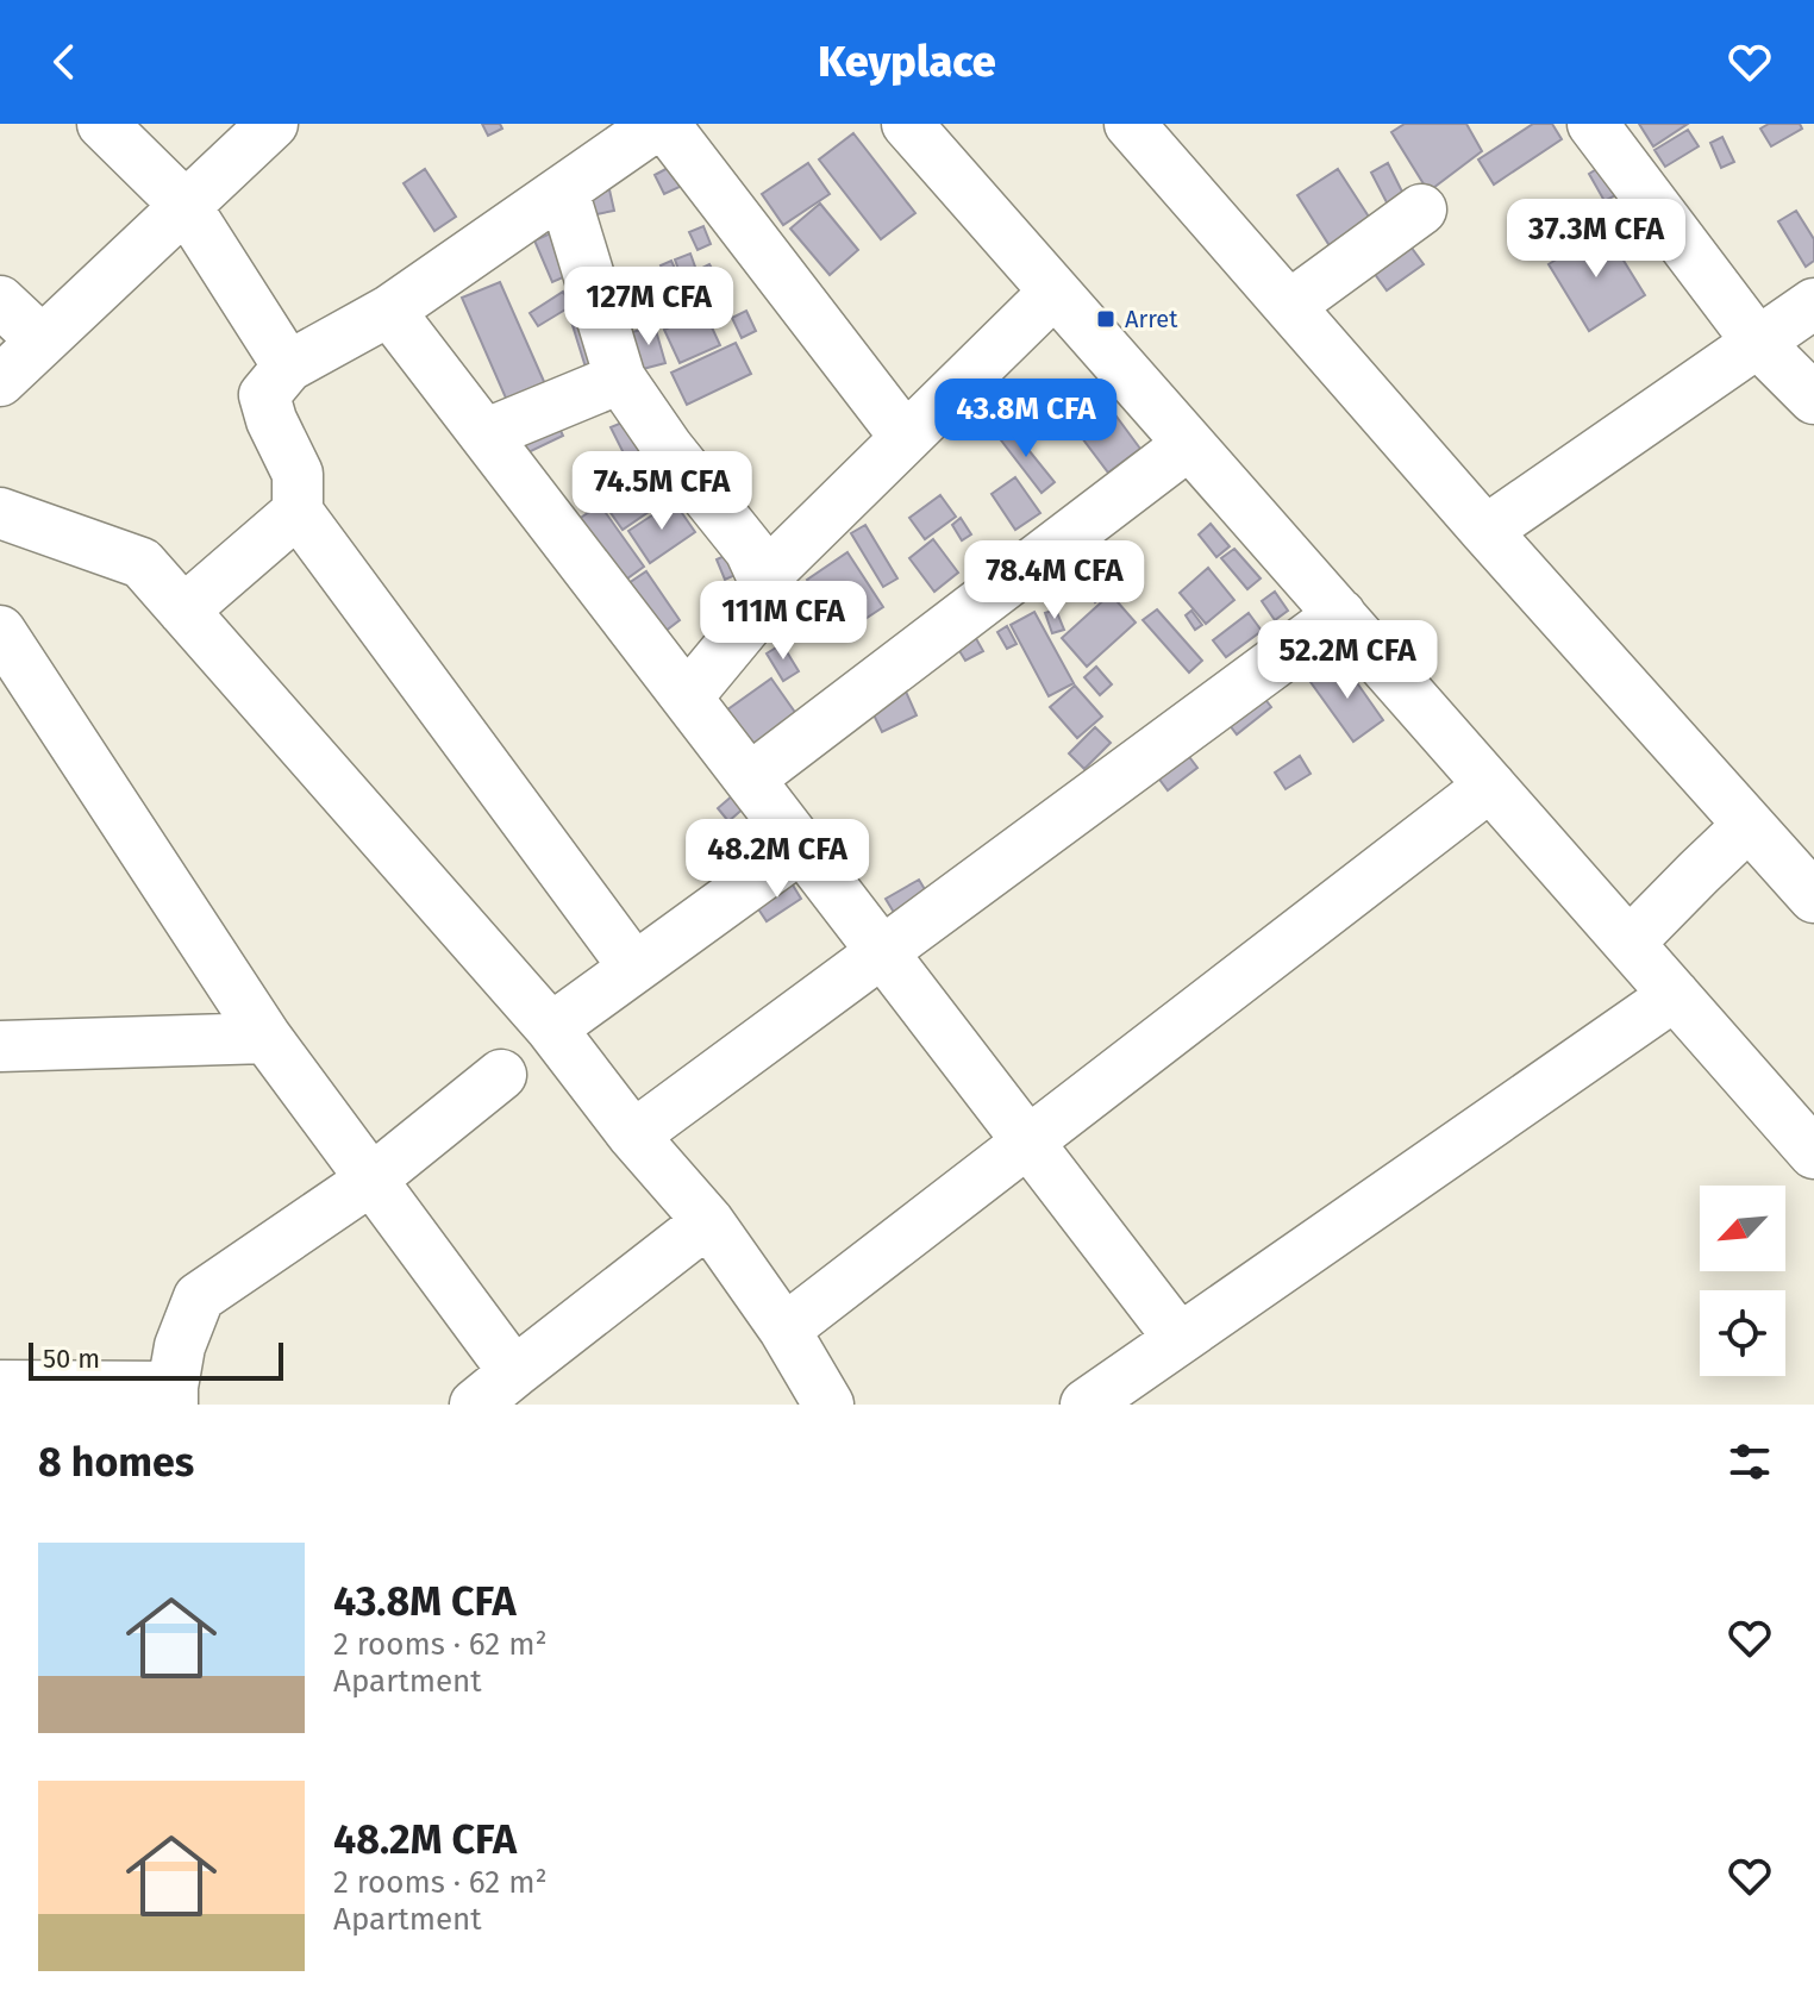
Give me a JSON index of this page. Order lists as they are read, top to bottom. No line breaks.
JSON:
{"places":{"transit":["Arret"]},"scale_bar":"50 m","north":"bottom left","page":{"header":"Keyplace","price":["37.3M CFA","127M CFA","43.8M CFA","74.5M CFA","78.4M CFA","111M CFA","52.2M CFA","48.2M CFA"],"scale":"50 m","heading":"8 homes","list":[{"name":"43.8M CFA","note":"2 rooms · 62 m² · Apartment"},{"name":"48.2M CFA","note":"2 rooms · 62 m² · Apartment"}]}}
